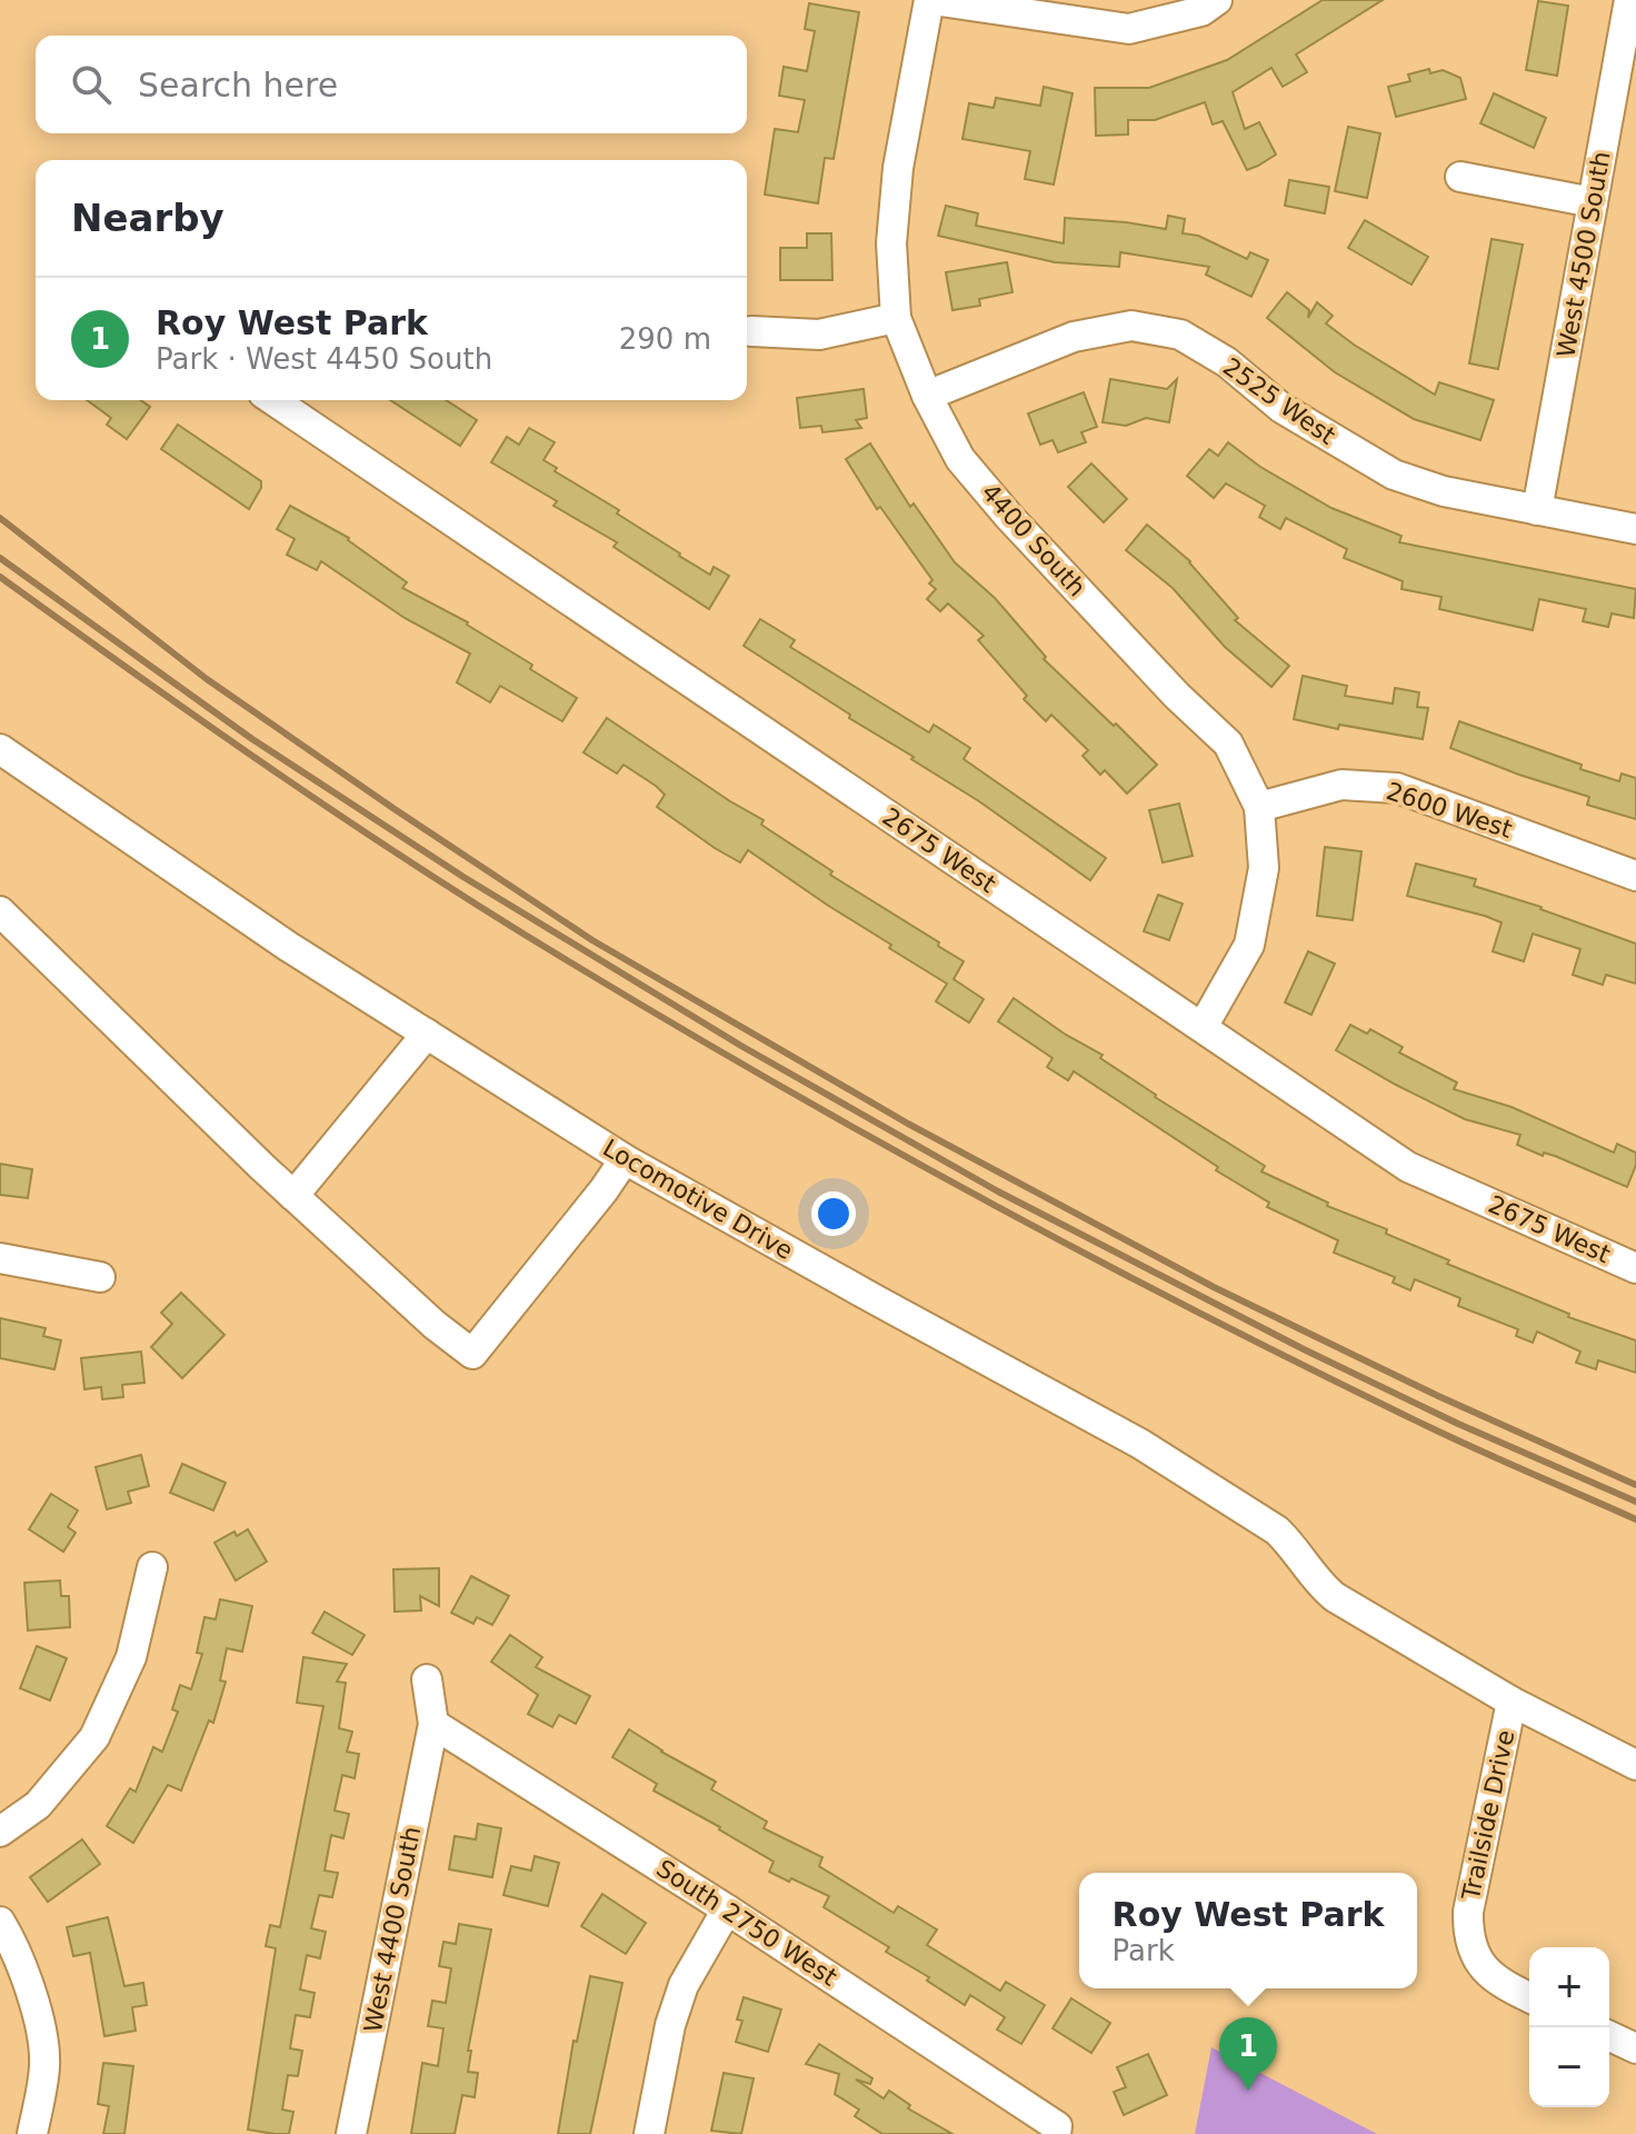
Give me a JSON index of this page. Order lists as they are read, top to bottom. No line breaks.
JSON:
{"streets":{"street":["West 4500 South","2525 West","4400 South","2600 West","2675 West","Locomotive Drive","Trailside Drive","South 2750 West","West 4400 South"]},"crossings":[["West 4500 South","2525 West"],["2525 West","4400 South"],["4400 South","2600 West"],["4400 South","2675 West"],["Locomotive Drive","Trailside Drive"],["South 2750 West","West 4400 South"]],"page":{"search":"Search here","heading":"Nearby","list":[{"mark":"1","name":"Roy West Park","note":"Park · West 4450 South","value":"290 m"}],"popup":["Roy West Park","Park"],"map_buttons":["+","−"],"pins":"1"}}
